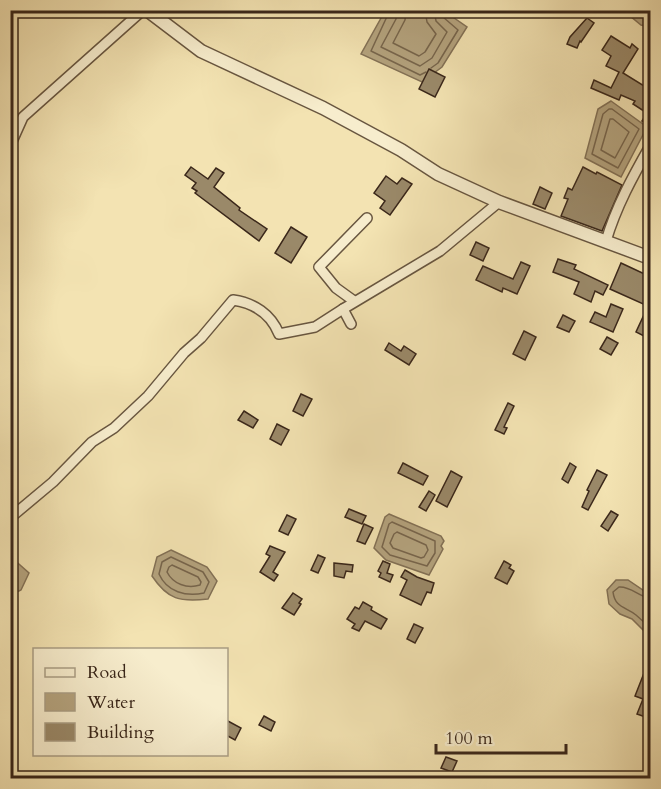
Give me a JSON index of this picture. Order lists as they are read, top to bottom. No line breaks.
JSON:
{"legend":["Road","Water","Building"],"scale_bar":"100 m"}
